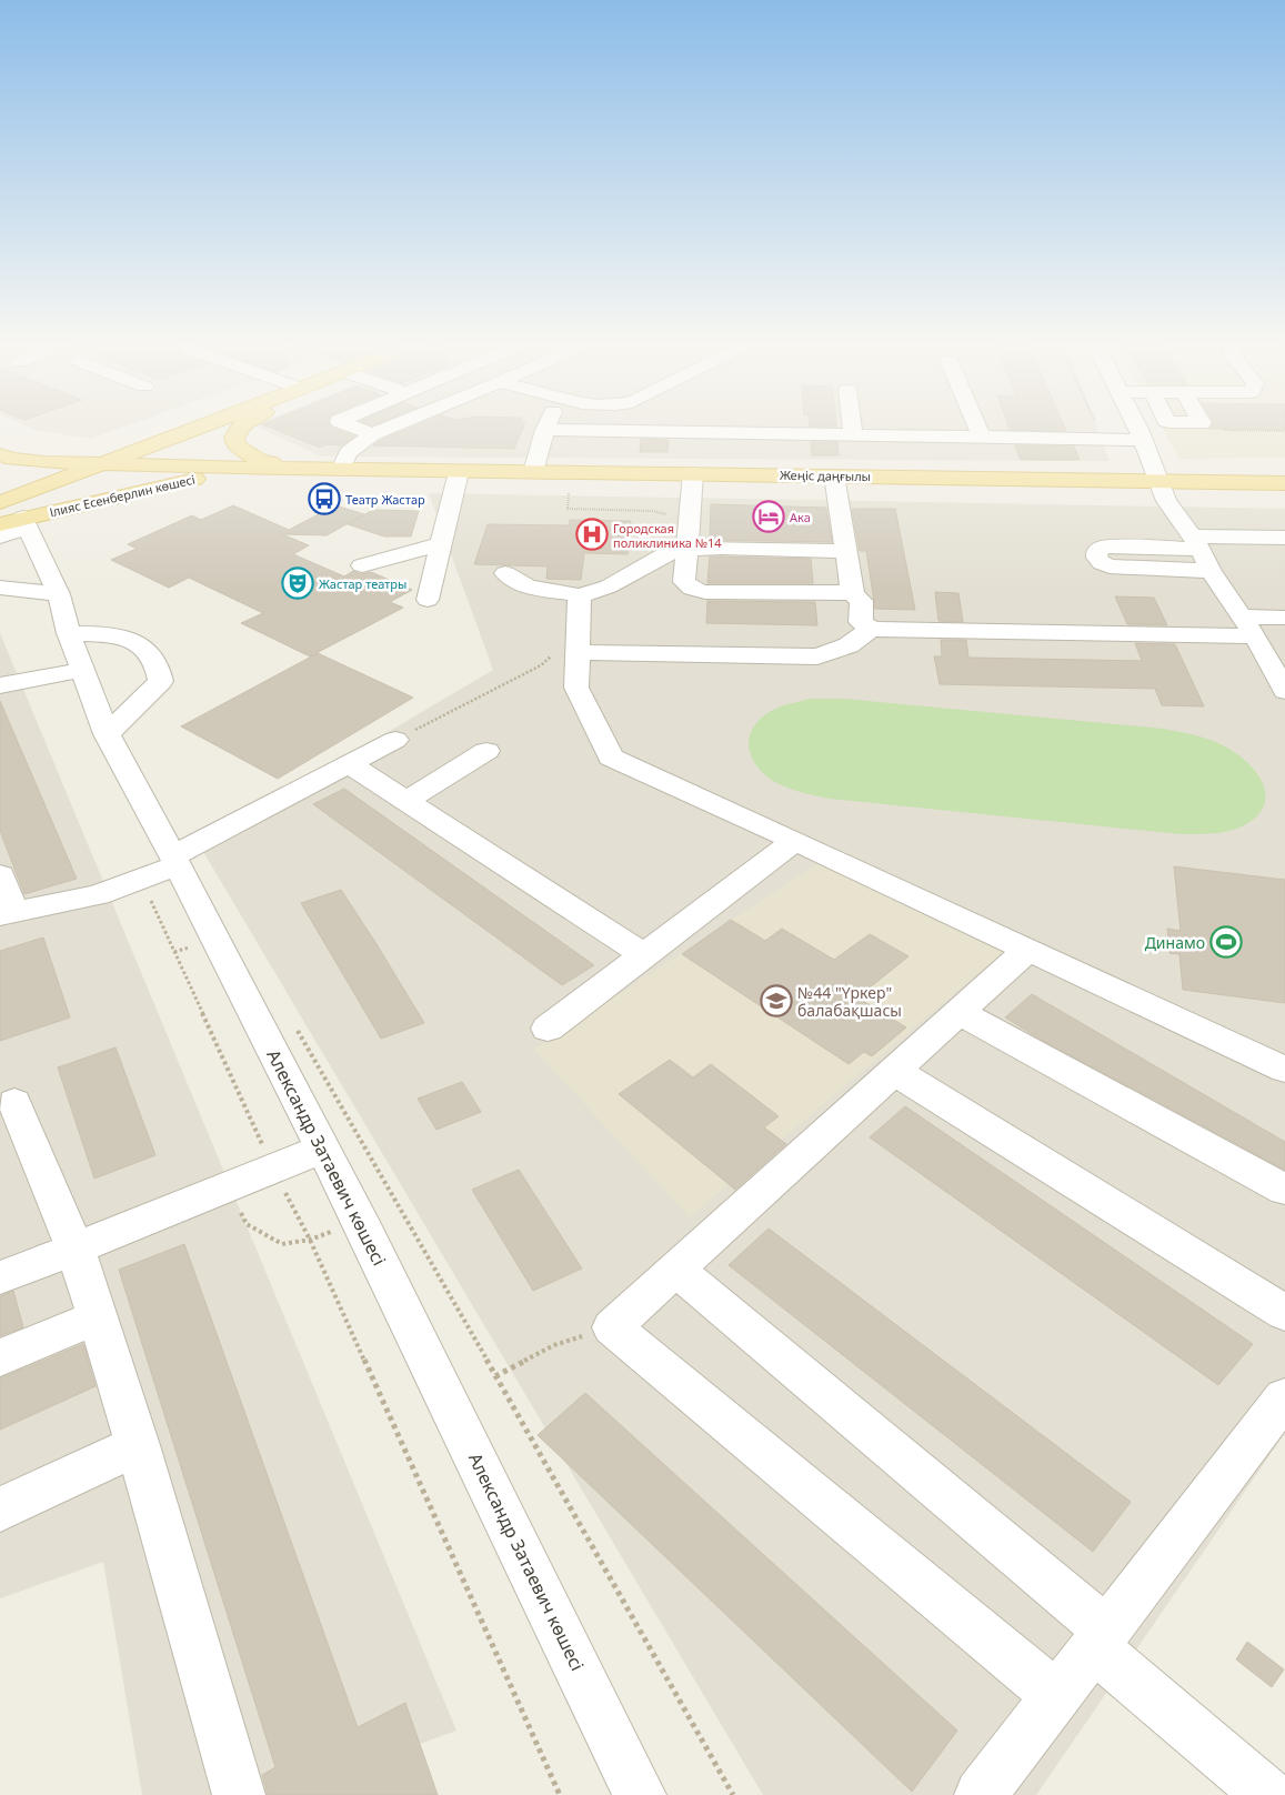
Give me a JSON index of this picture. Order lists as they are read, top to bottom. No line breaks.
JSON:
{"streets":{"main road":["Жеңіс даңғылы","Ілияс Есенберлин көшесі"],"street":["Александр Затаевич көшесі"]},"crossings":[["Жеңіс даңғылы","Ілияс Есенберлин көшесі"],["Ілияс Есенберлин көшесі","Александр Затаевич көшесі"]],"places":{"bus stop":["Театр Жастар"],"hotel":["Ака"],"hospital":["Городская поликлиника №14"],"theatre":["Жастар театры"],"sports":["Динамо"],"school or university":["№44 \"Үркер\" балабақшасы"]}}
